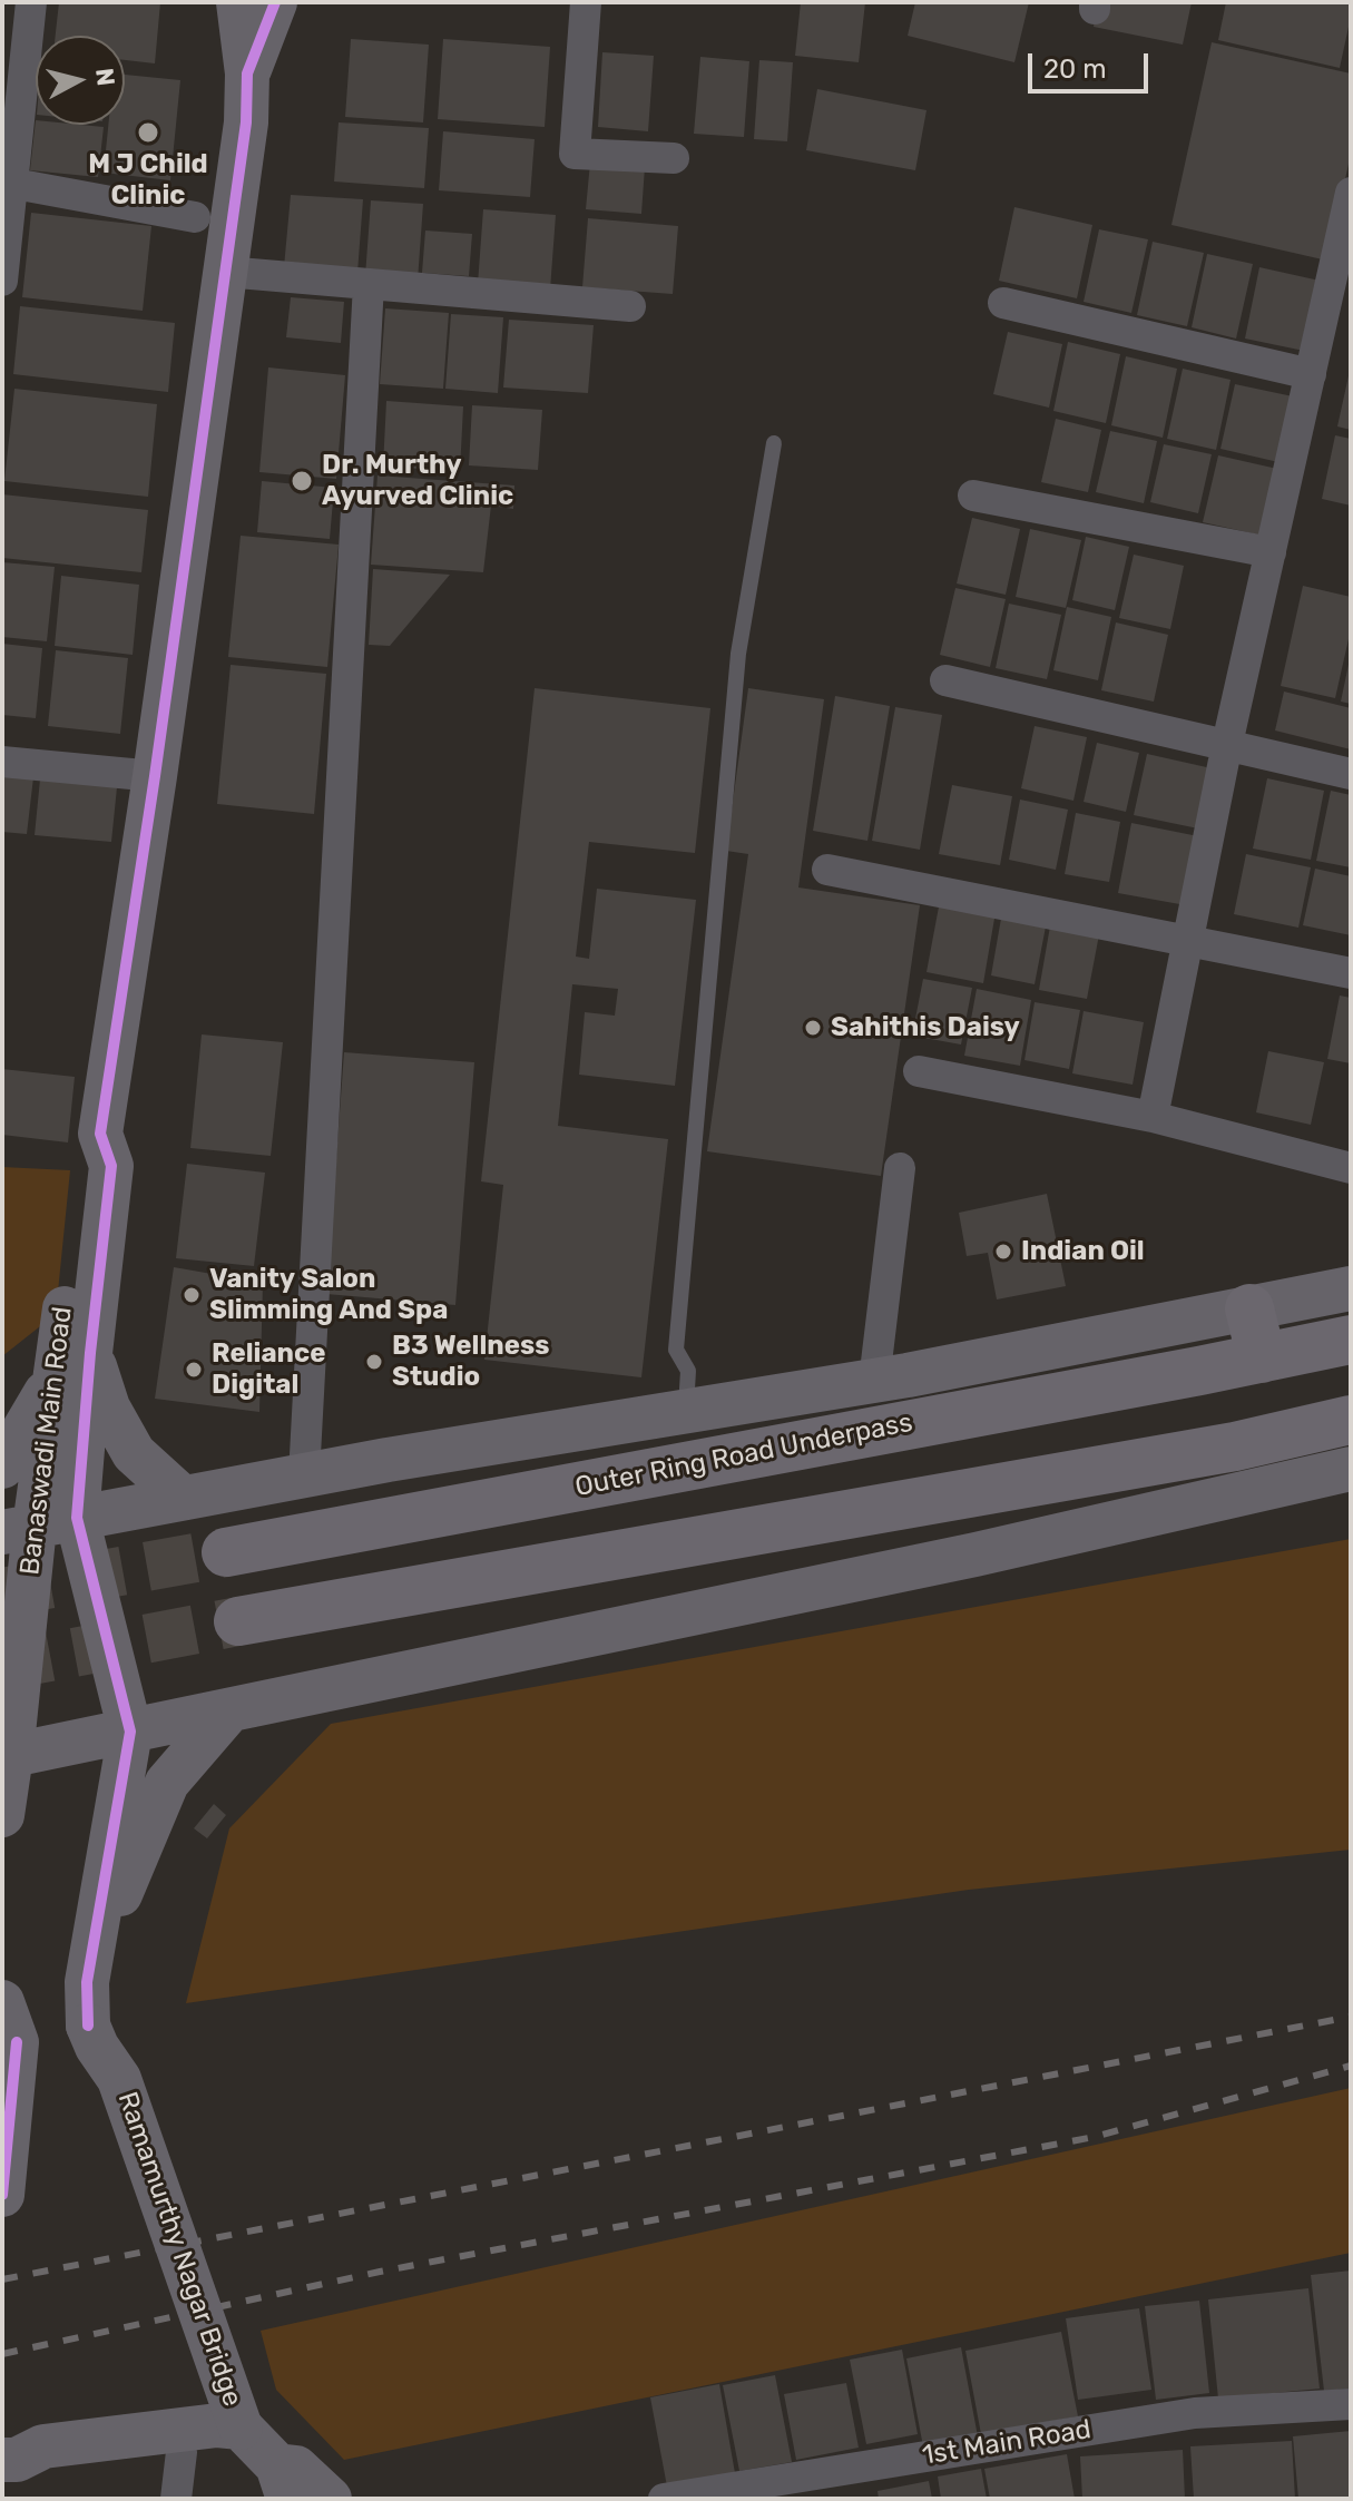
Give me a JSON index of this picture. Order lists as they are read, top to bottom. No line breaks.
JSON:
{"streets":{"highway":["Outer Ring Road Underpass"],"main road":["Banaswadi Main Road","Ramamurthy Nagar Bridge"],"street":["1st Main Road"]},"places":["M J Child Clinic","Dr. Murthy Ayurved Clinic","Sahithis Daisy","Indian Oil","Vanity Salon Slimming And Spa","B3 Wellness Studio","Reliance Digital"],"scale_bar":"20 m","north":"right"}
